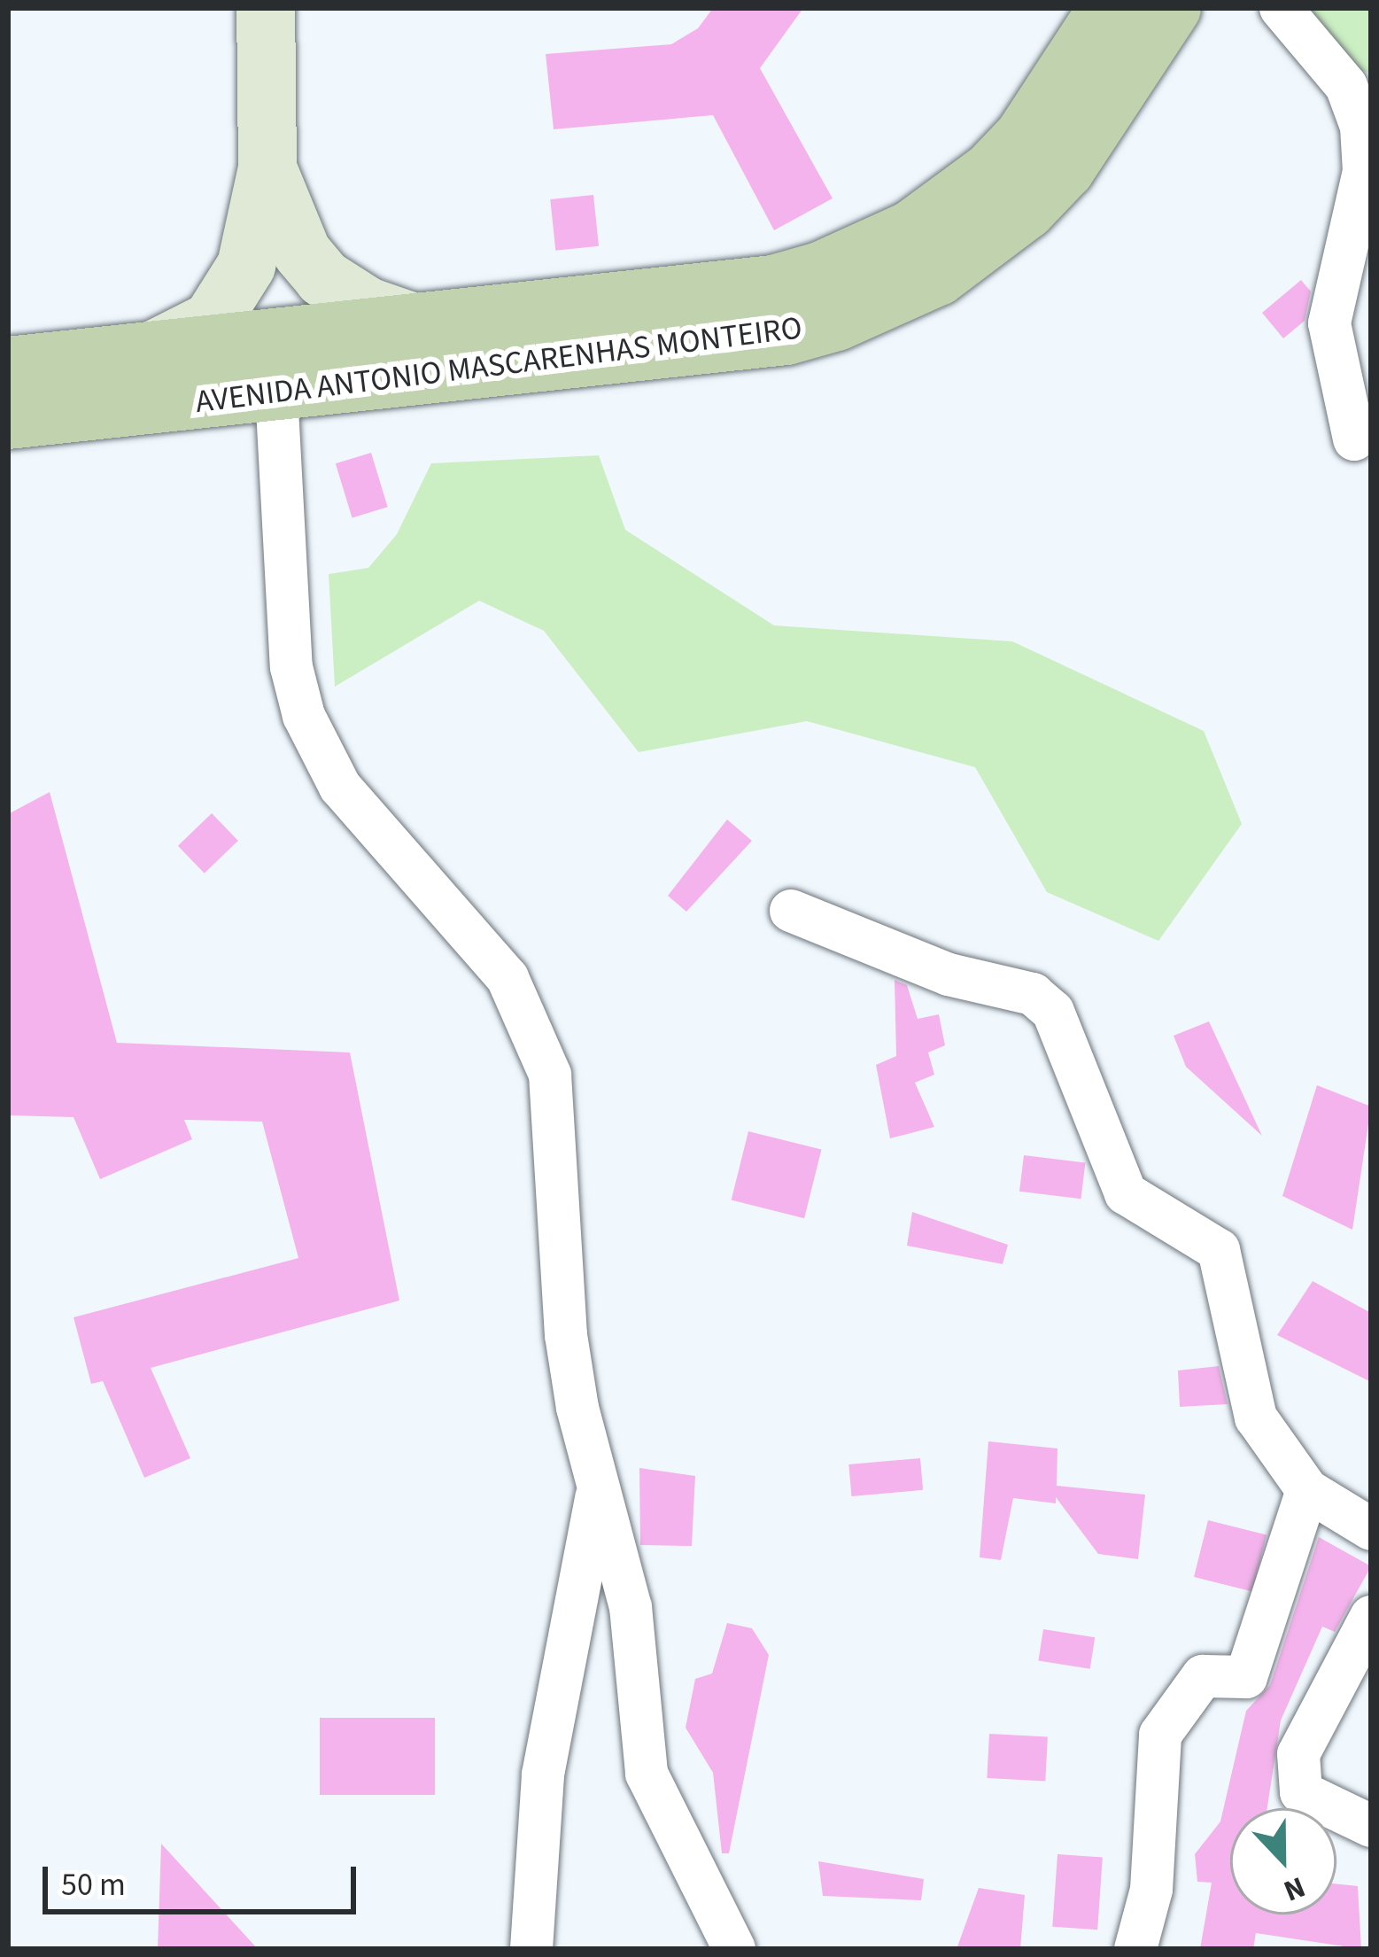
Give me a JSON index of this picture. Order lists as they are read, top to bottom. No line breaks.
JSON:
{"streets":{"main road":["AVENIDA ANTONIO MASCARENHAS MONTEIRO"]},"scale_bar":"50 m","north":"bottom"}
